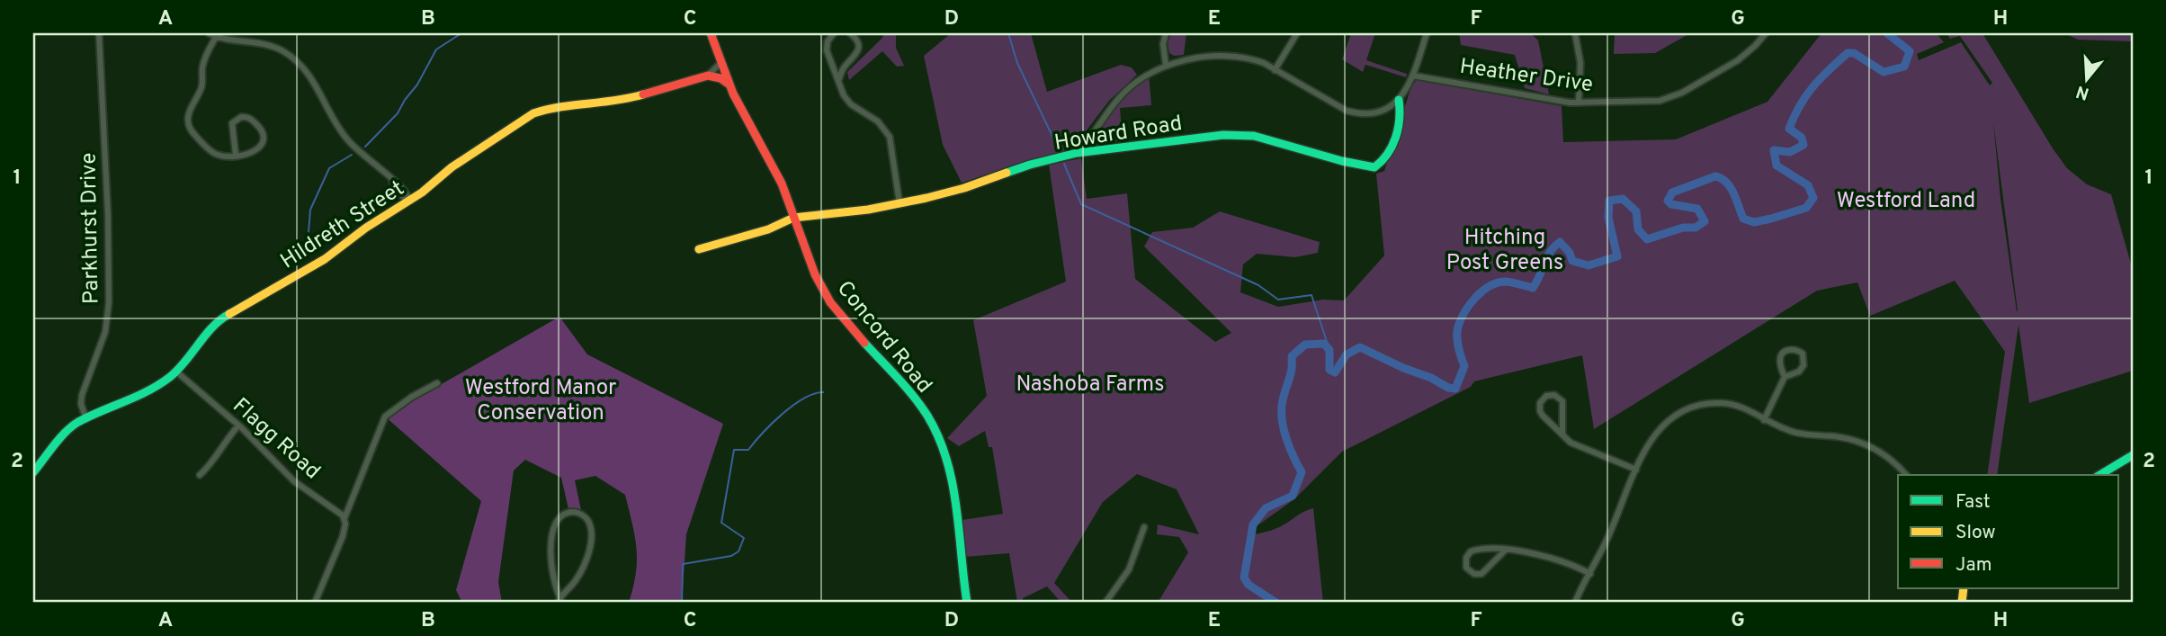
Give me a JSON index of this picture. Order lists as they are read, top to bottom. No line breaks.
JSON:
{"streets":{"street":["Heather Drive","Howard Road","Hildreth Street","Parkhurst Drive","Concord Road","Flagg Road"]},"crossings":[["Howard Road","Concord Road"],["Hildreth Street","Parkhurst Drive"],["Hildreth Street","Flagg Road"]],"parks":["Westford Land","Hitching Post Greens","Nashoba Farms","Westford Manor Conservation"],"legend":["Fast","Slow","Jam"],"north":"bottom","grid":{"columns":["A","B","C","D","E","F","G","H"],"rows":["1","2"]}}
